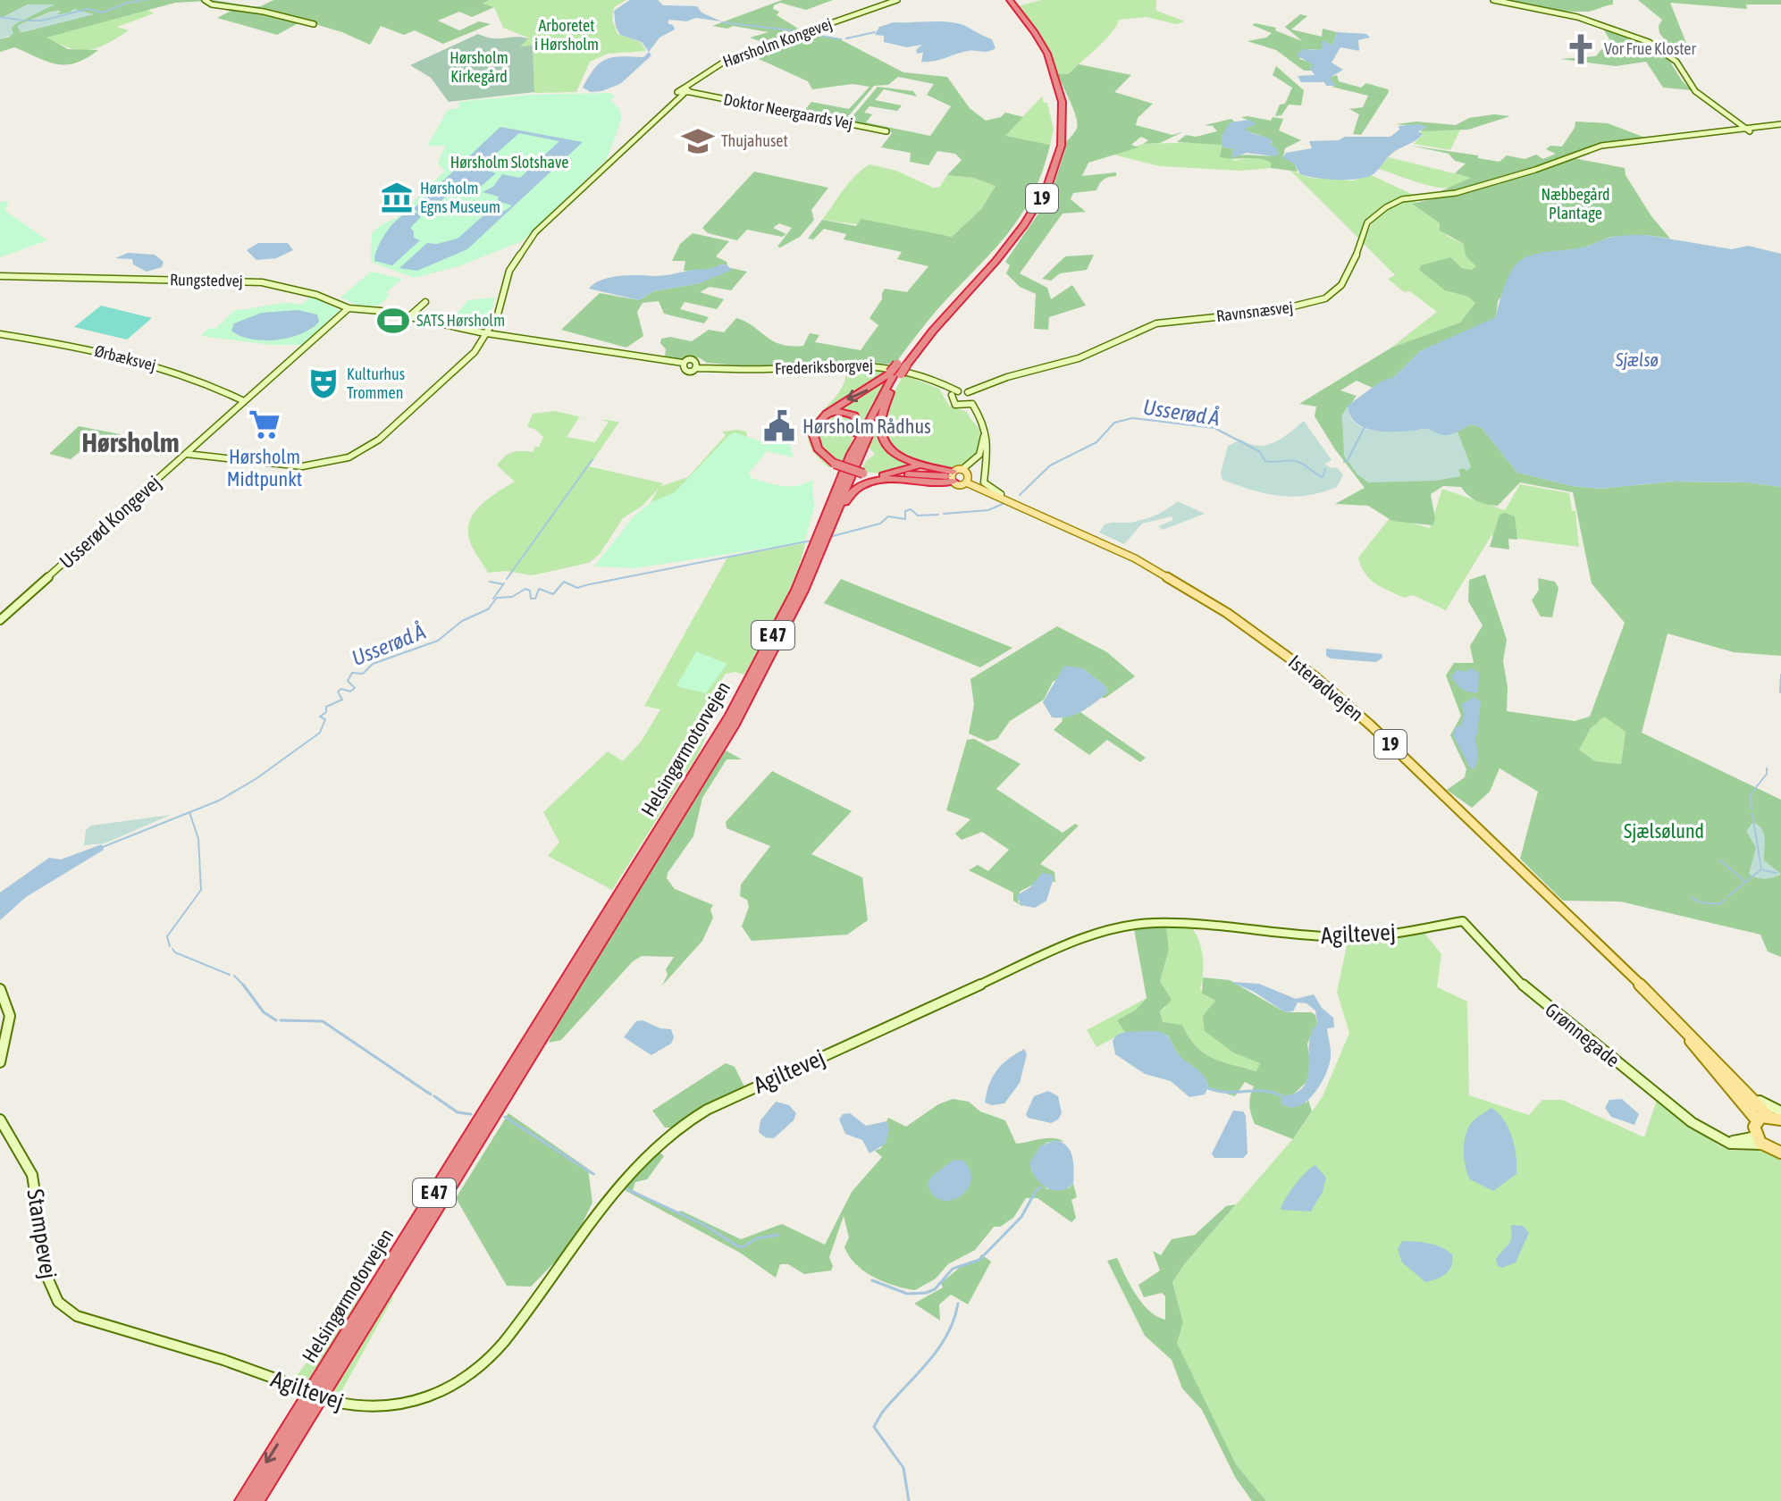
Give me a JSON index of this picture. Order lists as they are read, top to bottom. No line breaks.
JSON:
{"streets":{"highway":["19","E 47","Helsingørmotorvejen"],"main road":["Hørsholm Kongevej","Doktor Neergaards Vej","Rungstedvej","Ravnsnæsvej","Ørbæksvej","Frederiksborgvej","Usserød Kongevej","Isterødvejen","Agiltevej","Grønnegade","Stampevej"]},"crossings":[["Hørsholm Kongevej","Doktor Neergaards Vej"],["Hørsholm Kongevej","Rungstedvej"],["Hørsholm Kongevej","Usserød Kongevej"],["19","Isterødvejen"],["19","Helsingørmotorvejen"],["Rungstedvej","Usserød Kongevej"],["Ørbæksvej","Usserød Kongevej"],["Agiltevej","Grønnegade"],["Agiltevej","Stampevej"]],"districts":["Hørsholm"],"water":["Sjælsø","Usserød Å"],"parks":["Arboretet i Hørsholm","Hørsholm Kirkegård","Hørsholm Slotshave","Næbbegård Plantage","Sjælsølund"],"places":{"church":["Vor Frue Kloster"],"school or university":["Thujahuset"],"museum":["Hørsholm Egns Museum"],"sports":["SATS Hørsholm"],"theatre":["Kulturhus Trommen"],"supermarket":["Hørsholm Midtpunkt"],"public building":["Hørsholm Rådhus"]}}
